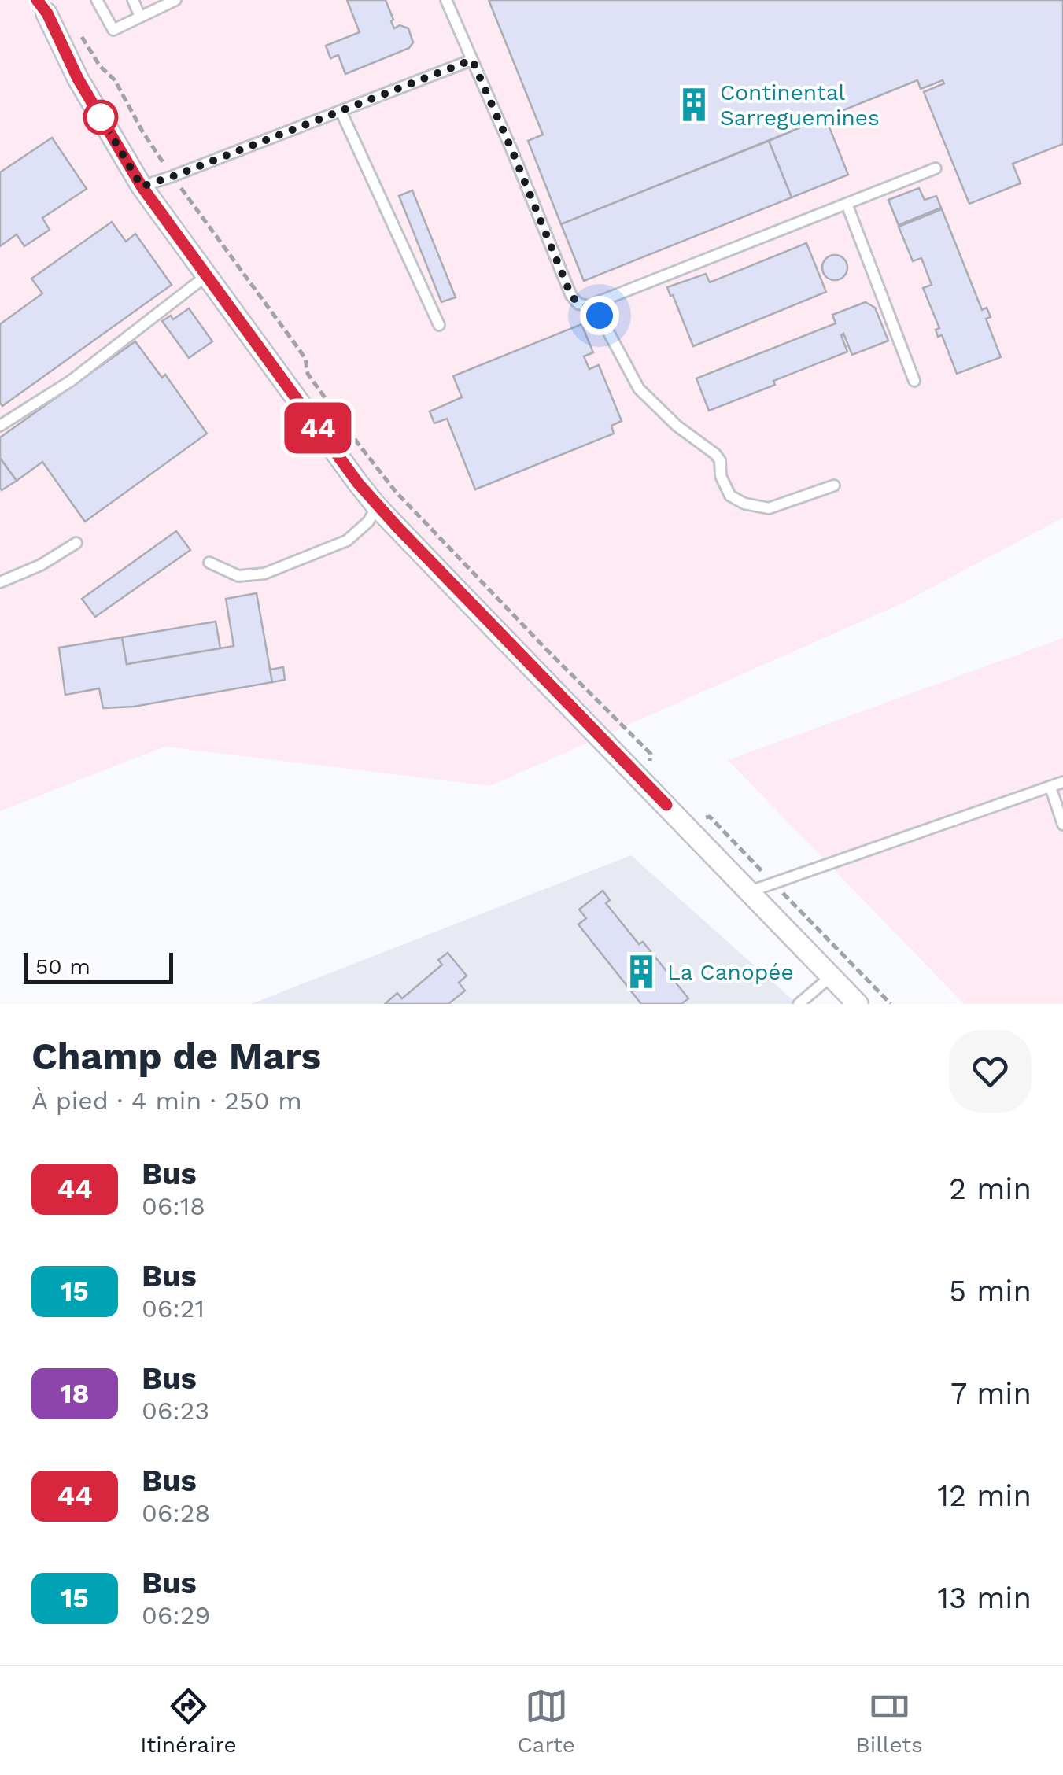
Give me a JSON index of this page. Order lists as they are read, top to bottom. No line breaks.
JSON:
{"places":{"building":["Continental Sarreguemines","La Canopée"]},"lines":["bus line 44"],"scale_bar":"50 m","page":{"on_map":"44","scale":"50 m","heading":["Champ de Mars","À pied · 4 min · 250 m"],"list":[{"mark":"44","name":"Bus","note":"06:18","value":"2 min"},{"mark":"15","name":"Bus","note":"06:21","value":"5 min"},{"mark":"18","name":"Bus","note":"06:23","value":"7 min"},{"mark":"44","name":"Bus","note":"06:28","value":"12 min"},{"mark":"15","name":"Bus","note":"06:29","value":"13 min"}],"tabs":["Itinéraire","Carte","Billets"]}}
